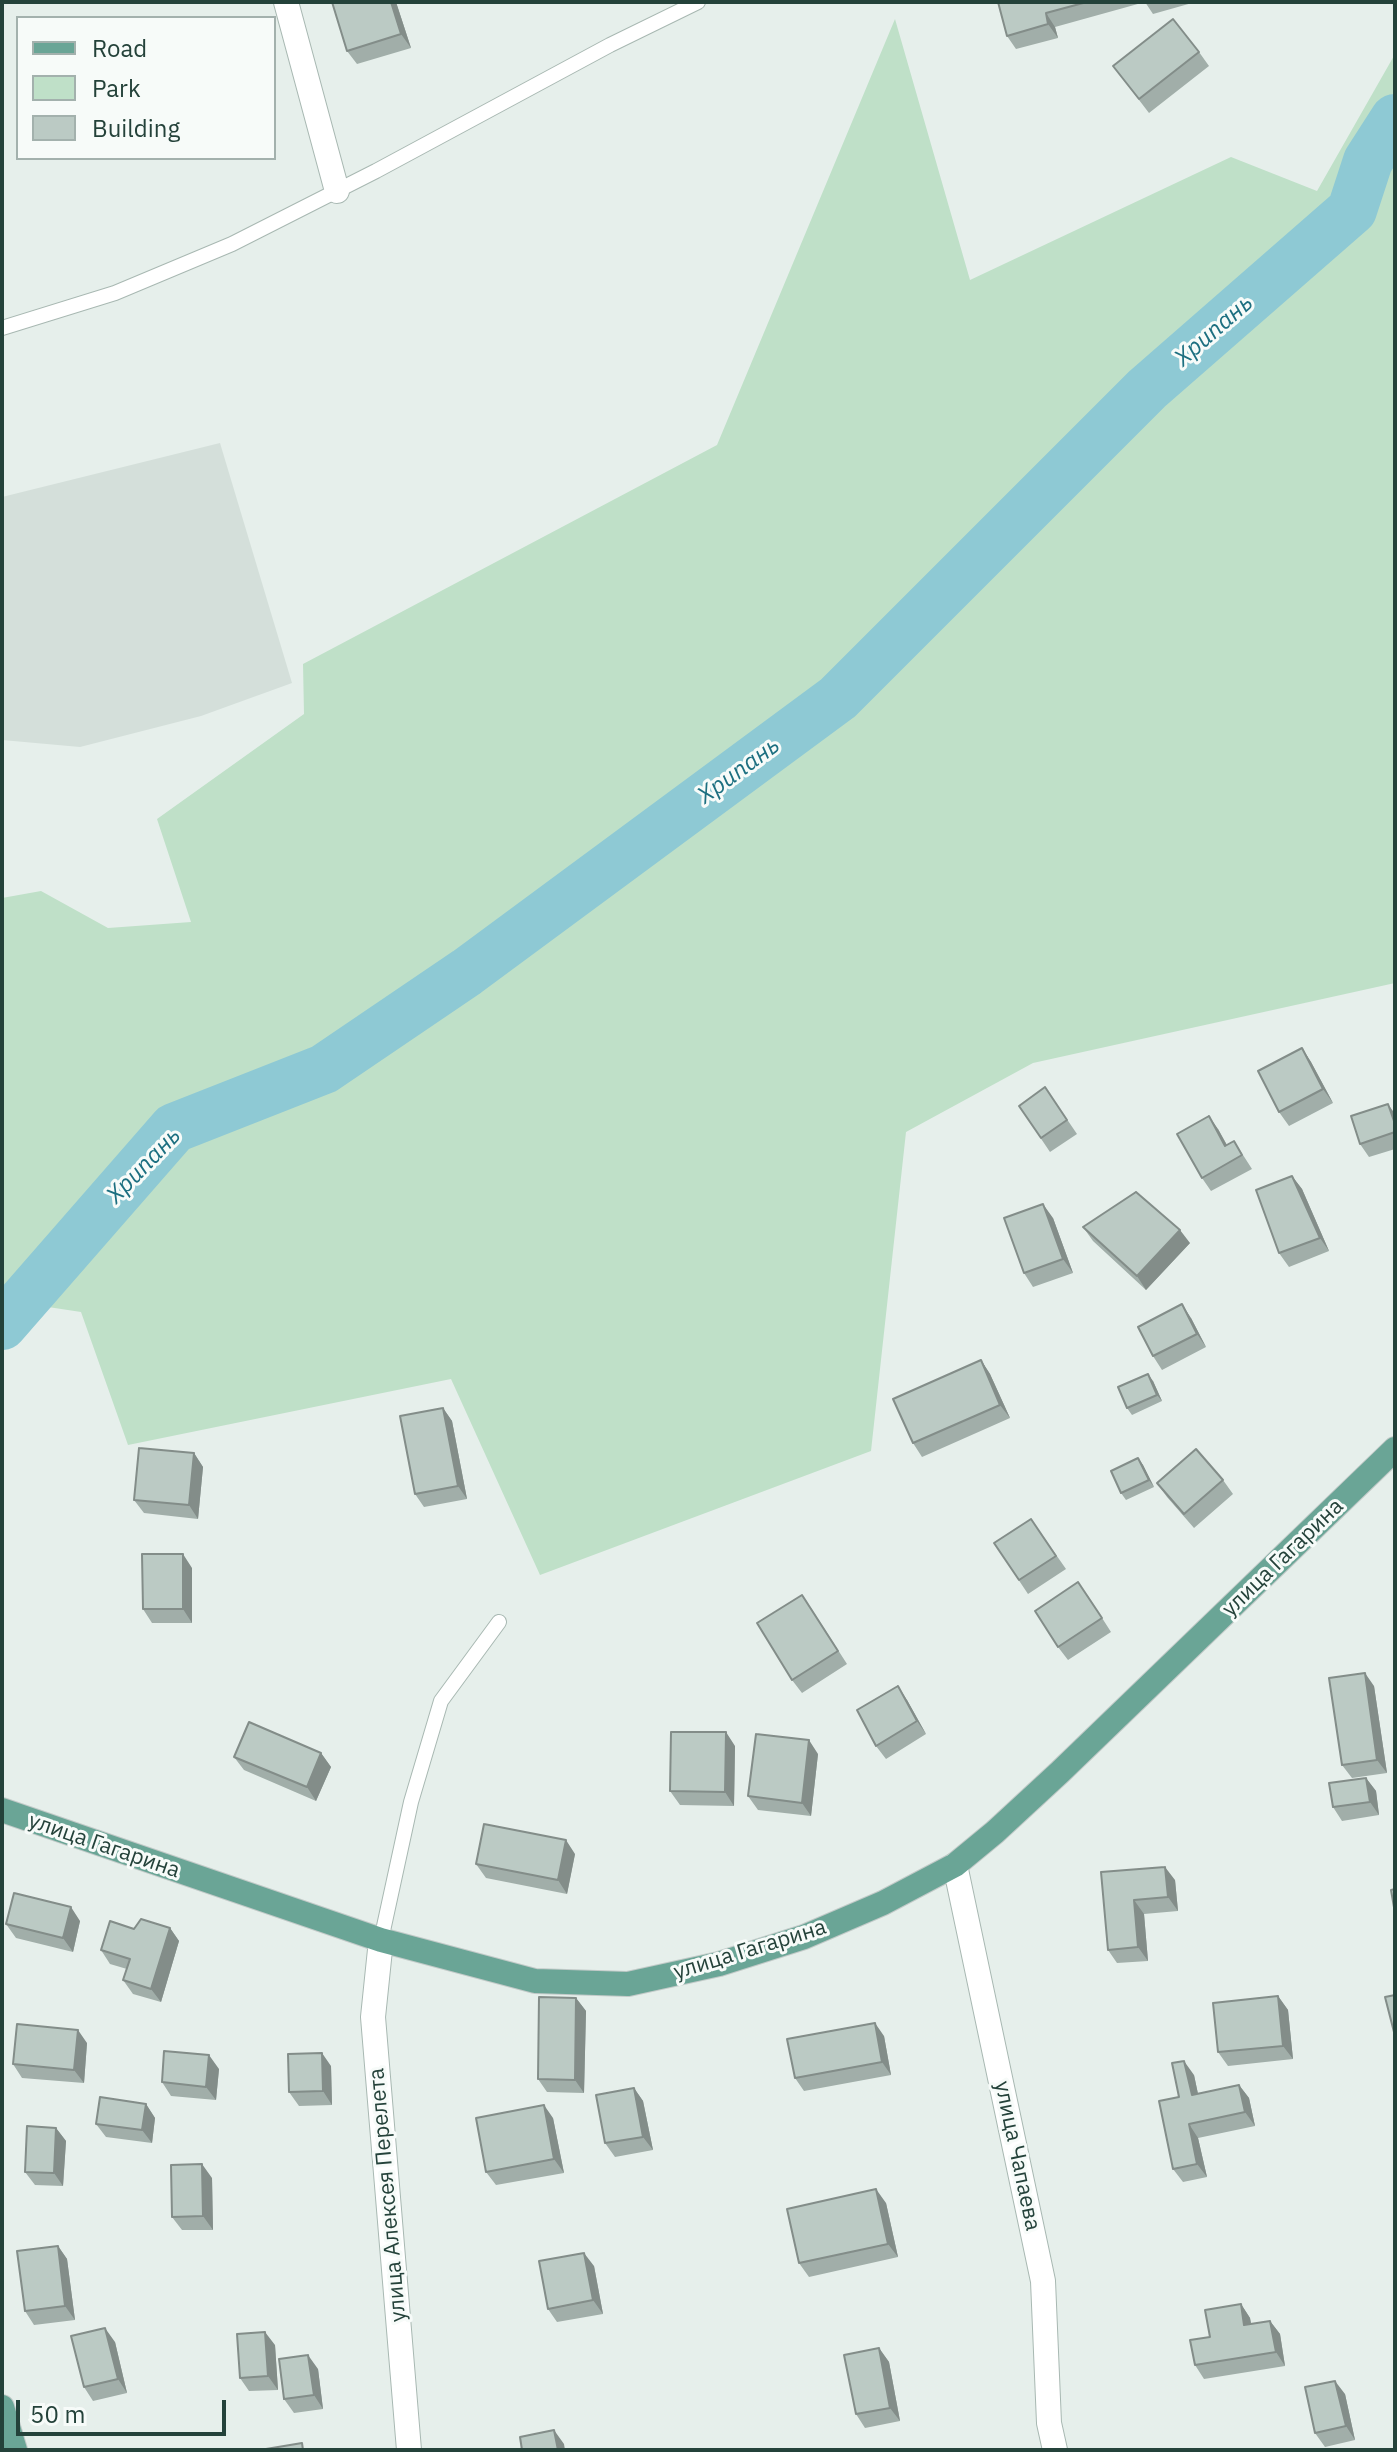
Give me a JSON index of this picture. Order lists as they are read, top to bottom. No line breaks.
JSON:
{"streets":{"main road":["улица Гагарина"],"street":["улица Чапаева","улица Алексея Перелета"]},"crossings":[["улица Гагарина","улица Чапаева"],["улица Гагарина","улица Алексея Перелета"]],"water":["Хрипань"],"legend":["Road","Park","Building"],"scale_bar":"50 m"}
